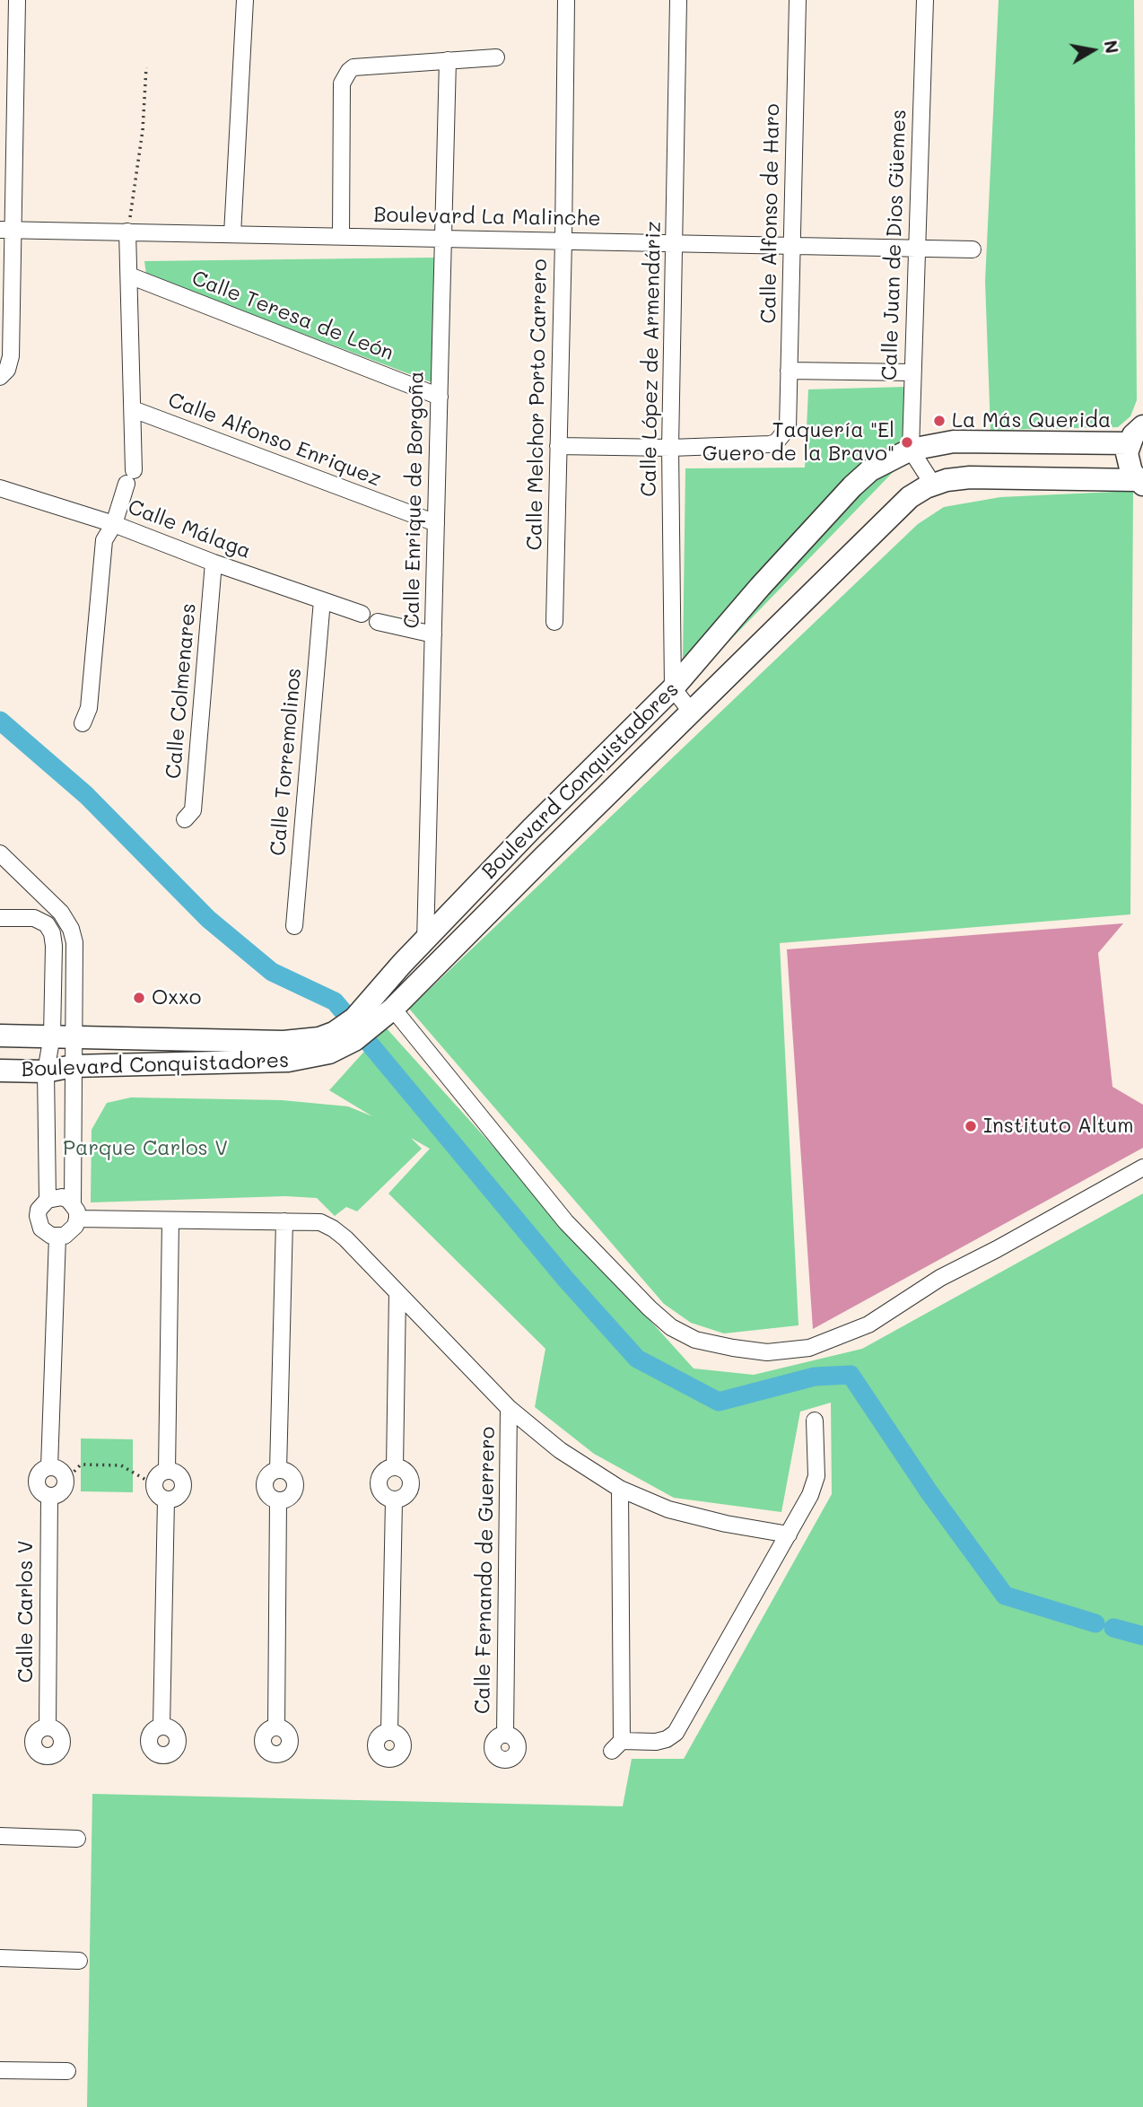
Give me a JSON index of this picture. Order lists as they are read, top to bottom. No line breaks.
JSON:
{"streets":{"street":["Calle Alfonso de Haro","Boulevard La Malinche","Calle Juan de Dios Güemes","Calle Teresa de León","Calle López de Armendáriz","Calle Melchor Porto Carrero","Calle Alfonso Enriquez","Calle Enrique de Borgoña","Calle Málaga","Calle Colmenares","Calle Torremolinos","Boulevard Conquistadores","Calle Fernando de Guerrero","Calle Carlos V"]},"crossings":[["Calle Alfonso de Haro","Boulevard La Malinche"],["Calle Alfonso de Haro","Calle López de Armendáriz"],["Boulevard La Malinche","Calle Juan de Dios Güemes"],["Boulevard La Malinche","Calle López de Armendáriz"],["Boulevard La Malinche","Calle Melchor Porto Carrero"],["Boulevard La Malinche","Calle Enrique de Borgoña"],["Calle Juan de Dios Güemes","Boulevard Conquistadores"],["Calle Teresa de León","Calle Enrique de Borgoña"],["Calle López de Armendáriz","Boulevard Conquistadores"],["Calle Alfonso Enriquez","Calle Enrique de Borgoña"],["Calle Enrique de Borgoña","Boulevard Conquistadores"],["Calle Málaga","Calle Colmenares"],["Calle Málaga","Calle Torremolinos"]],"parks":["Parque Carlos V"],"places":["La Más Querida","Taquería \"El Guero de la Bravo\"","Oxxo","Instituto Altum"],"north":"right"}
